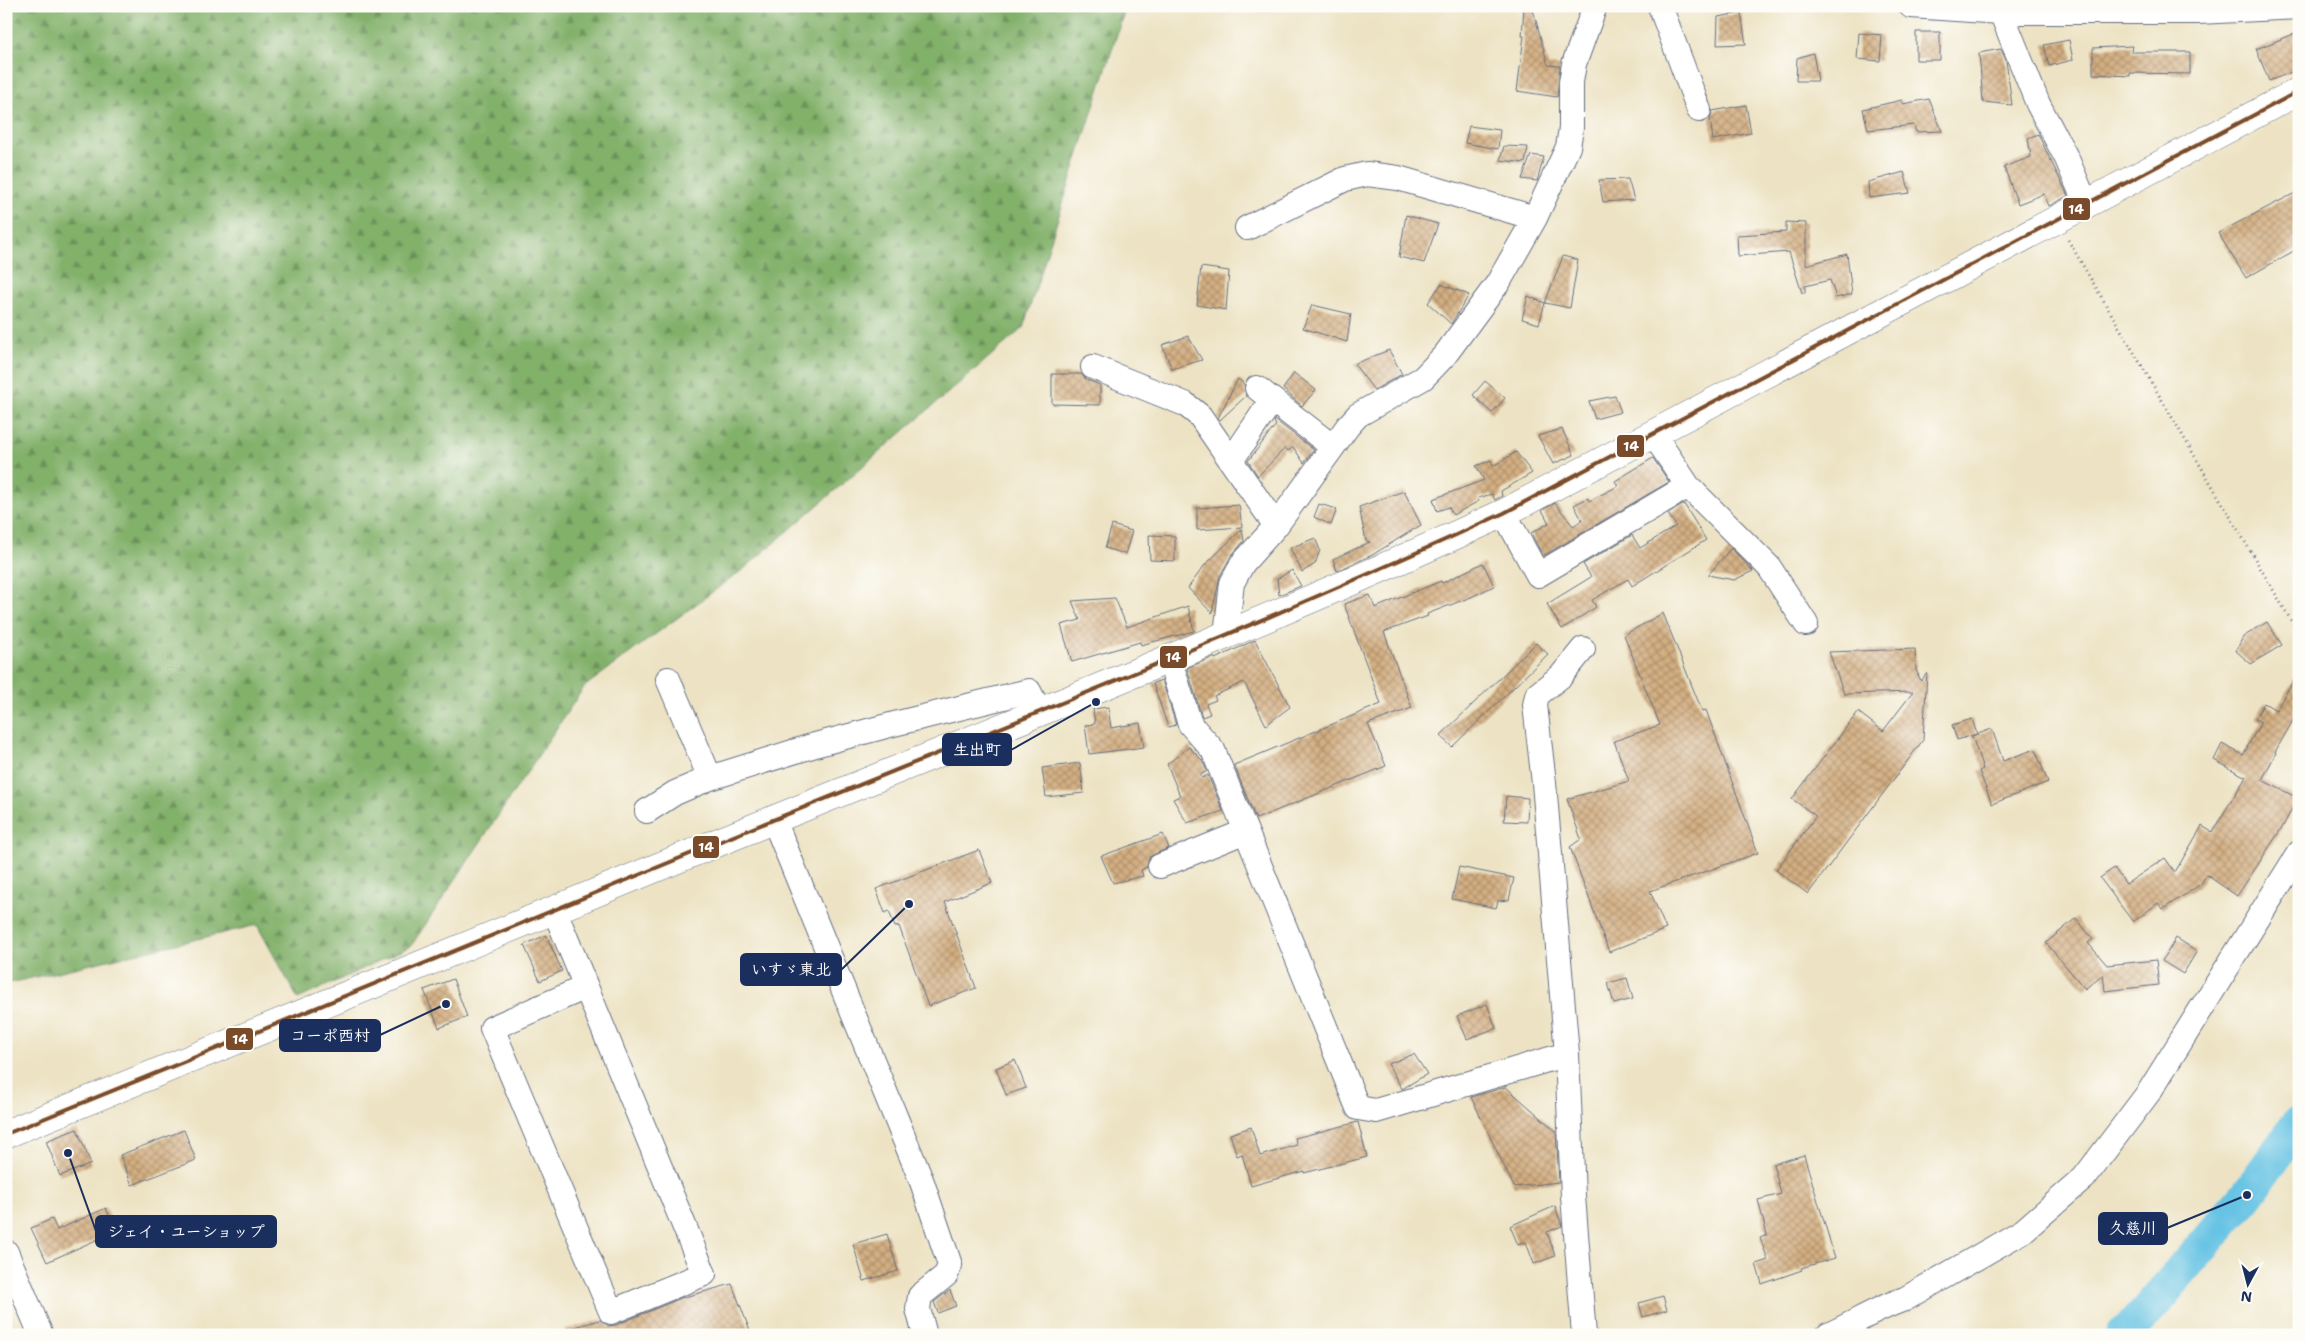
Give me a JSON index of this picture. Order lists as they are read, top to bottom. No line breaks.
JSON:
{"places":["生出町","いすゞ東北","コーポ西村","ジェイ・ユーショップ","久慈川"],"lines":["transit line 14"],"north":"bottom"}
